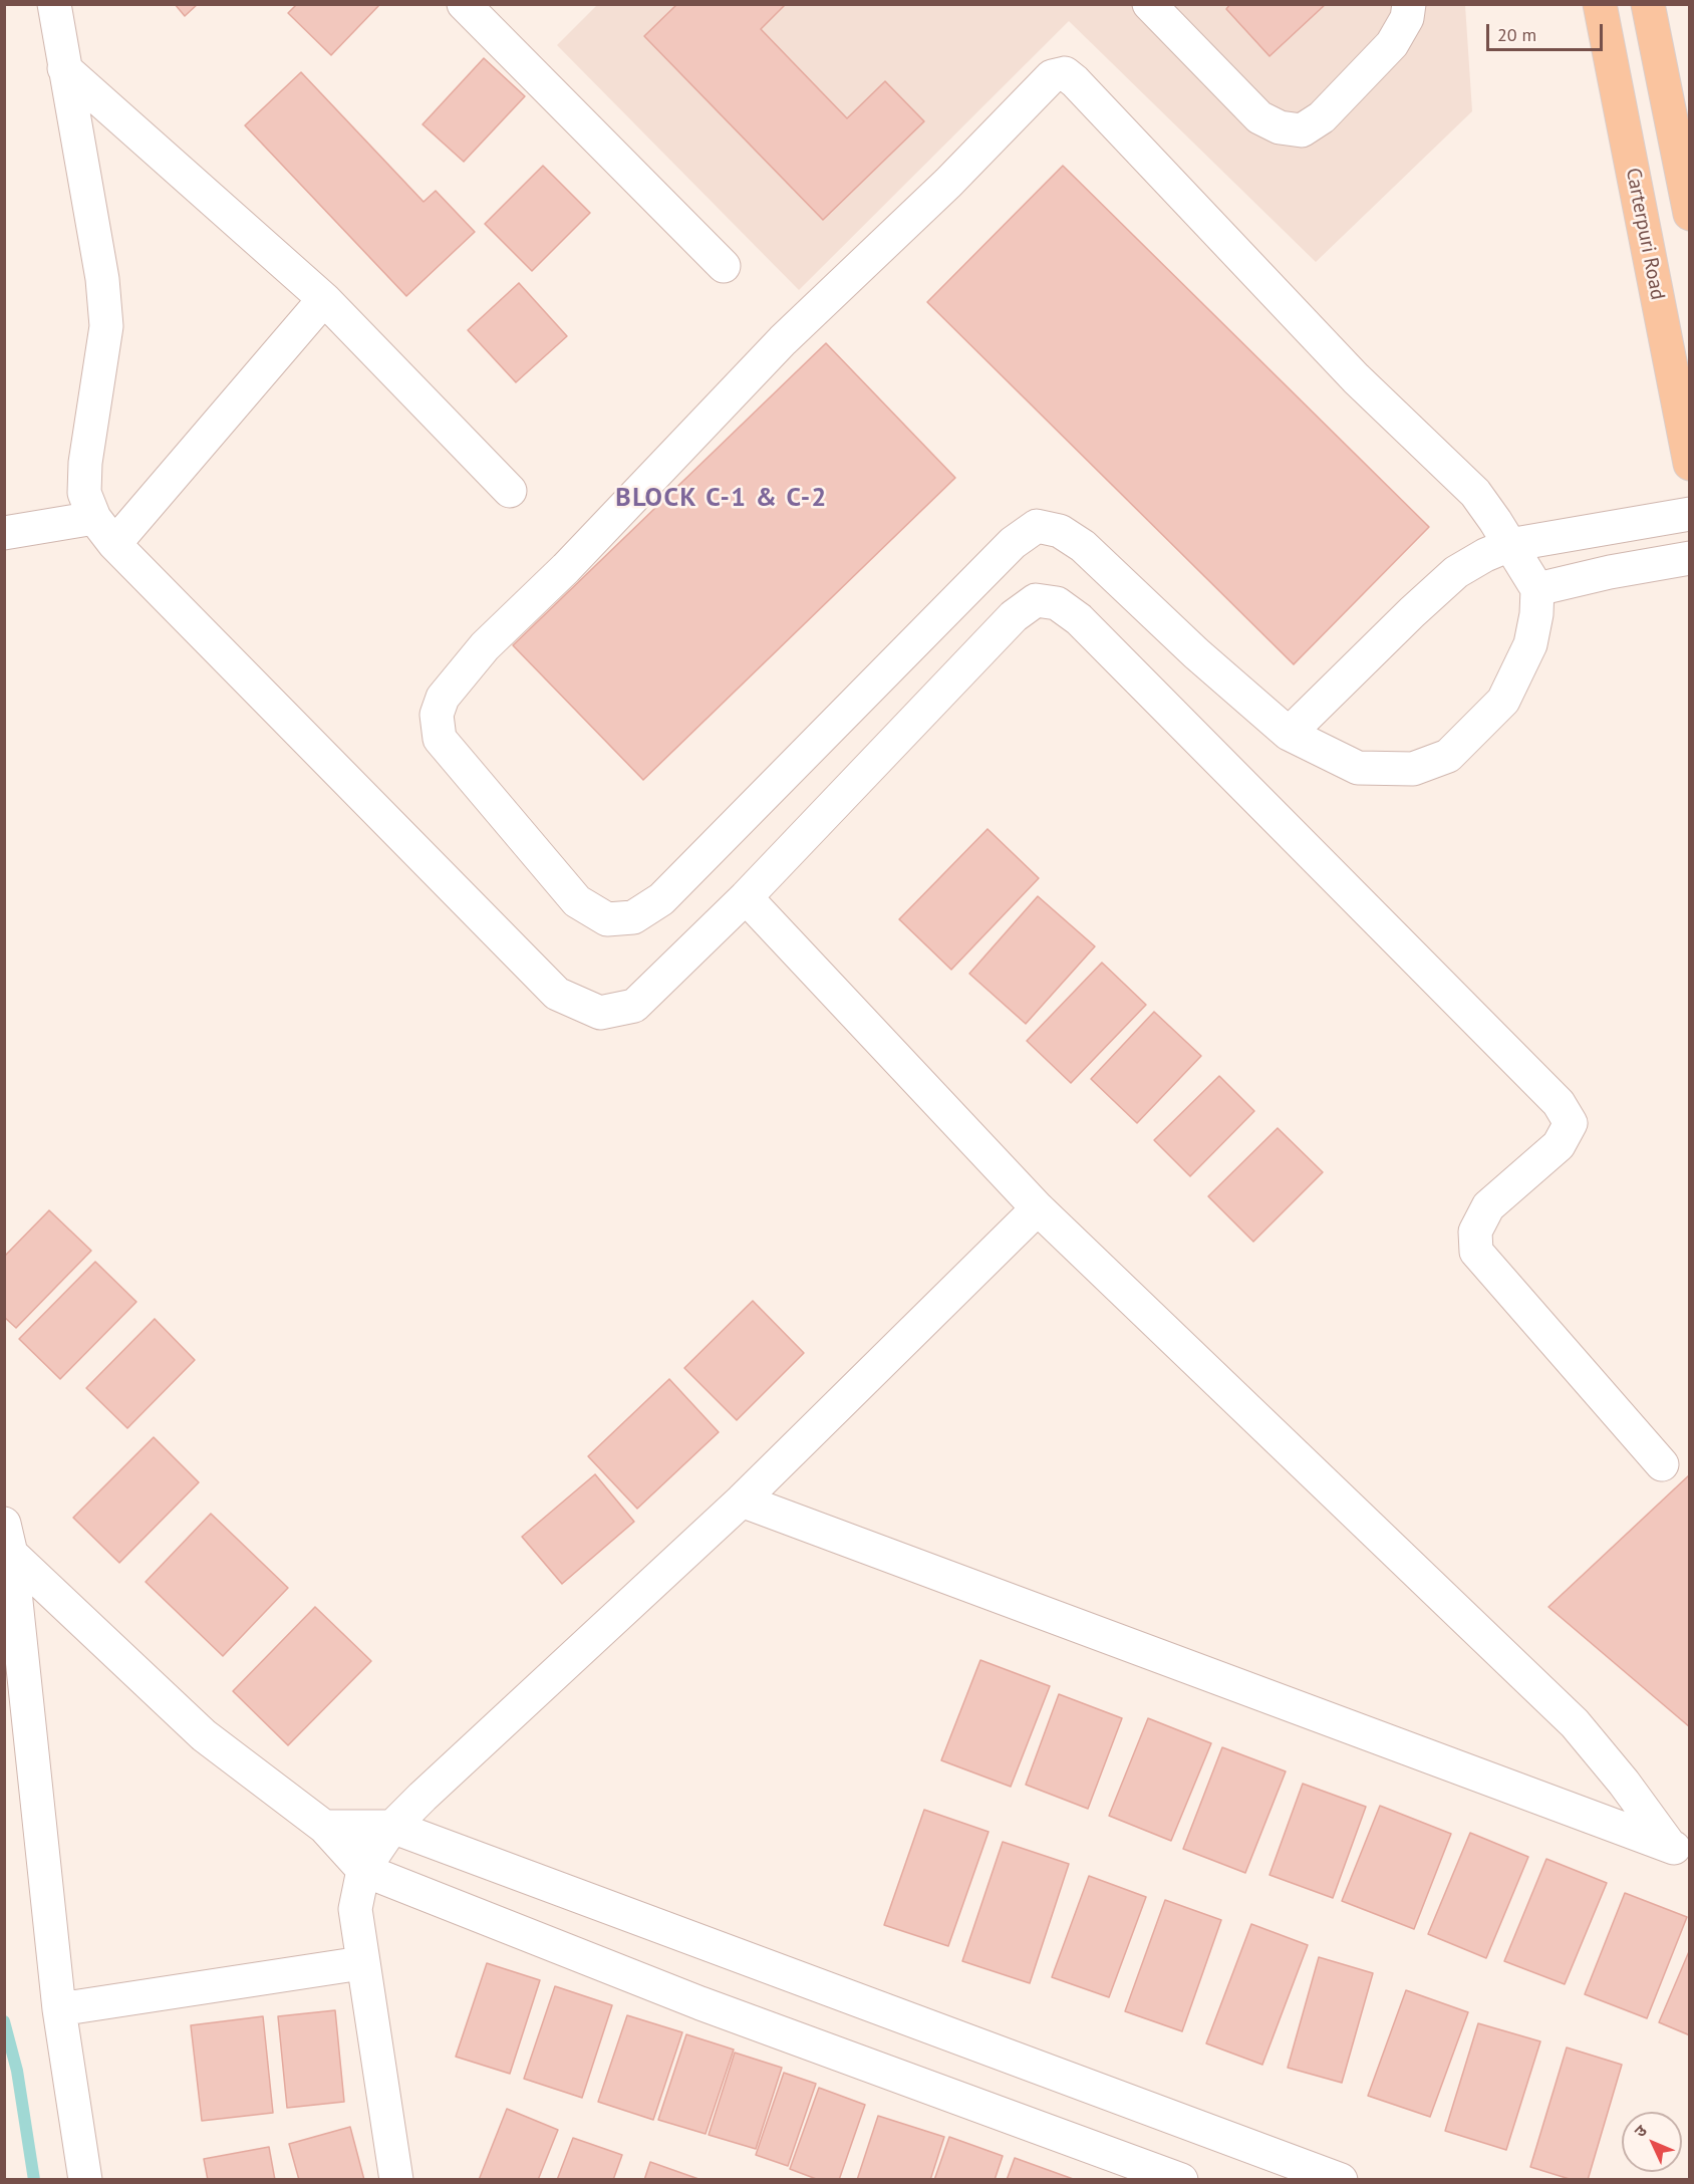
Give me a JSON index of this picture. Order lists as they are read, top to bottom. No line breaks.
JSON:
{"streets":{"main road":["Carterpuri Road"]},"districts":["BLOCK C-1 & C-2"],"scale_bar":"20 m","north":"top left"}
